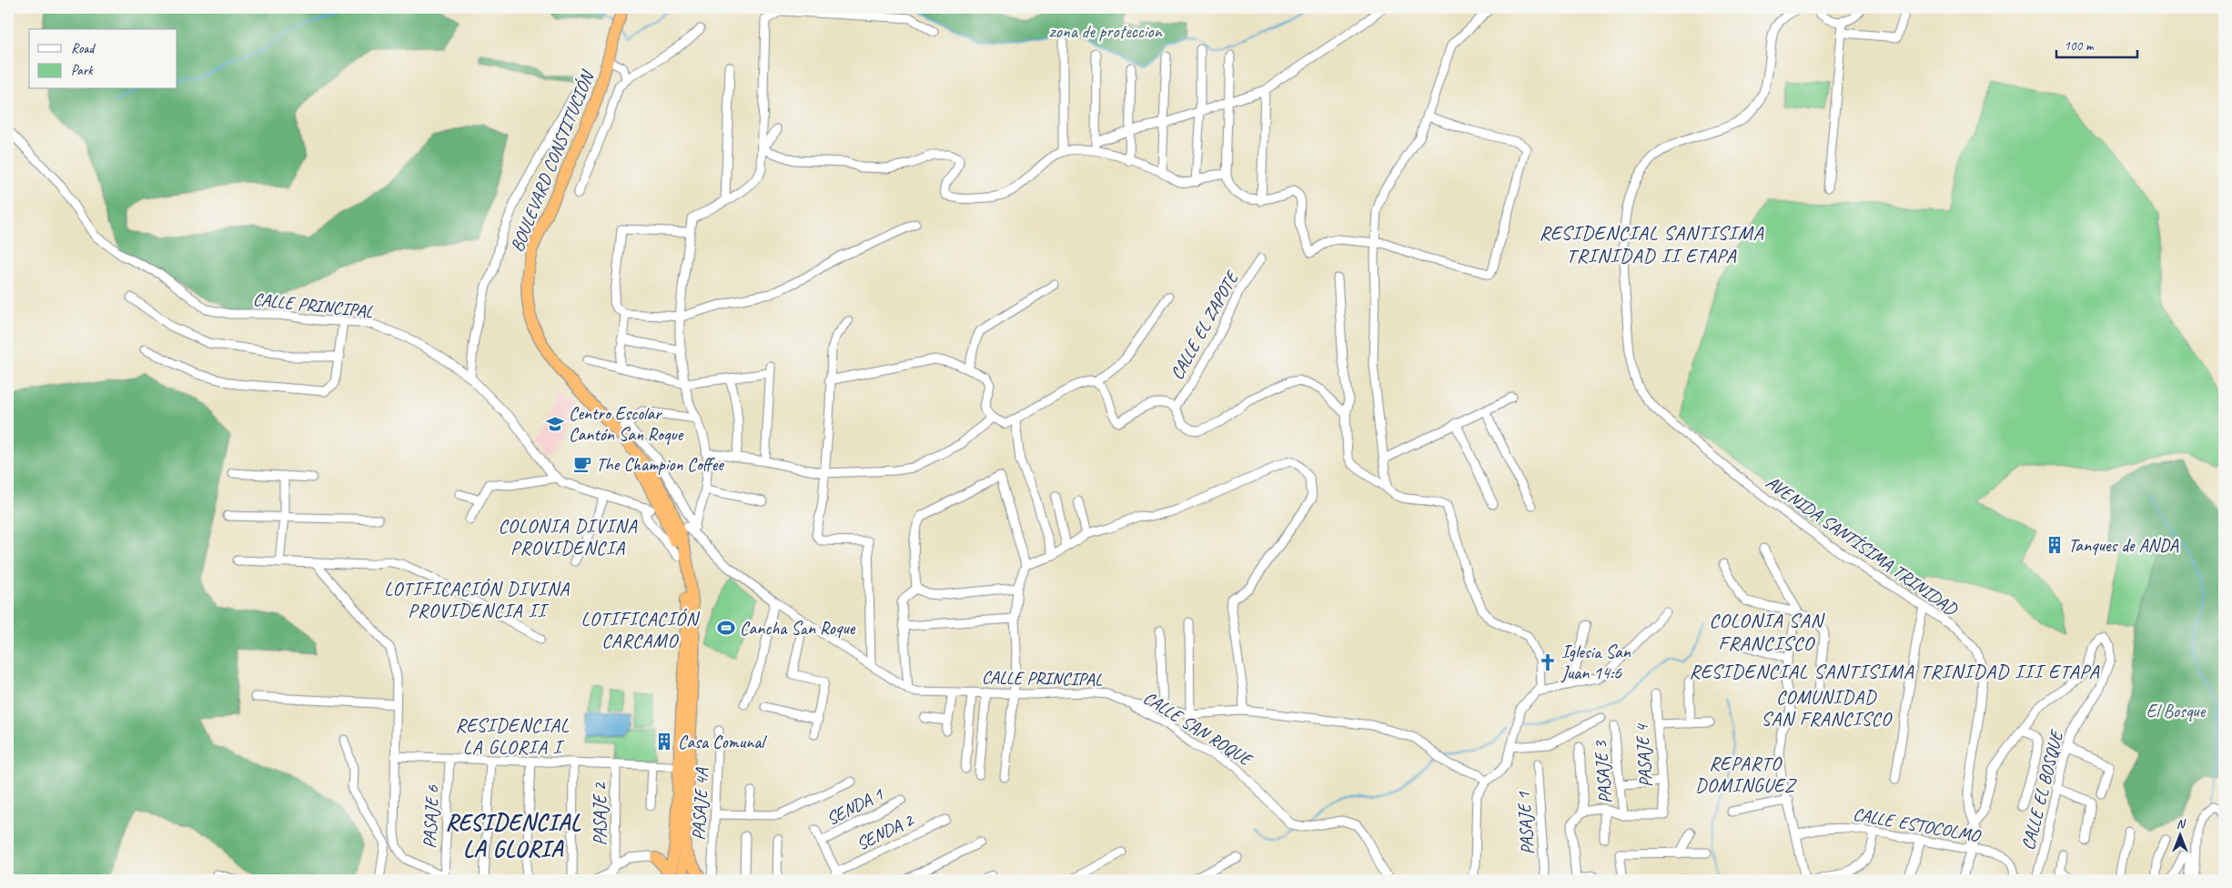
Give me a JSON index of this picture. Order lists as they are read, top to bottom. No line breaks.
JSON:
{"streets":{"highway":["BOULEVARD CONSTITUCIÓN"],"street":["CALLE PRINCIPAL","CALLE EL ZAPOTE","AVENIDA SANTÍSIMA TRINIDAD","CALLE SAN ROQUE","PASAJE 4","PASAJE 3","CALLE EL BOSQUE","PASAJE 4A","SENDA 1","PASAJE 2","PASAJE 6","PASAJE 1","CALLE ESTOCOLMO","SENDA 2"]},"crossings":[["BOULEVARD CONSTITUCIÓN","CALLE PRINCIPAL"],["CALLE PRINCIPAL","CALLE SAN ROQUE"],["AVENIDA SANTÍSIMA TRINIDAD","CALLE ESTOCOLMO"],["PASAJE 4","PASAJE 3"]],"districts":["RESIDENCIAL SANTISIMA TRINIDAD II ETAPA","COLONIA DIVINA PROVIDENCIA","LOTIFICACIÓN DIVINA PROVIDENCIA II","LOTIFICACIÓN CARCAMO","COLONIA SAN FRANCISCO","RESIDENCIAL SANTISIMA TRINIDAD III ETAPA","COMUNIDAD SAN FRANCISCO","RESIDENCIAL LA GLORIA I","REPARTO DOMINGUEZ","RESIDENCIAL LA GLORIA"],"parks":["zona de proteccion","El Bosque"],"places":{"school or university":["Centro Escolar Cantón San Roque"],"cafe":["The Champion Coffee"],"building":["Tanques de ANDA","Casa Comunal"],"sports":["Cancha San Roque"],"church":["Iglesia San Juan 14:6"]},"legend":["Road","Park"],"scale_bar":"100 m","north":"top"}
